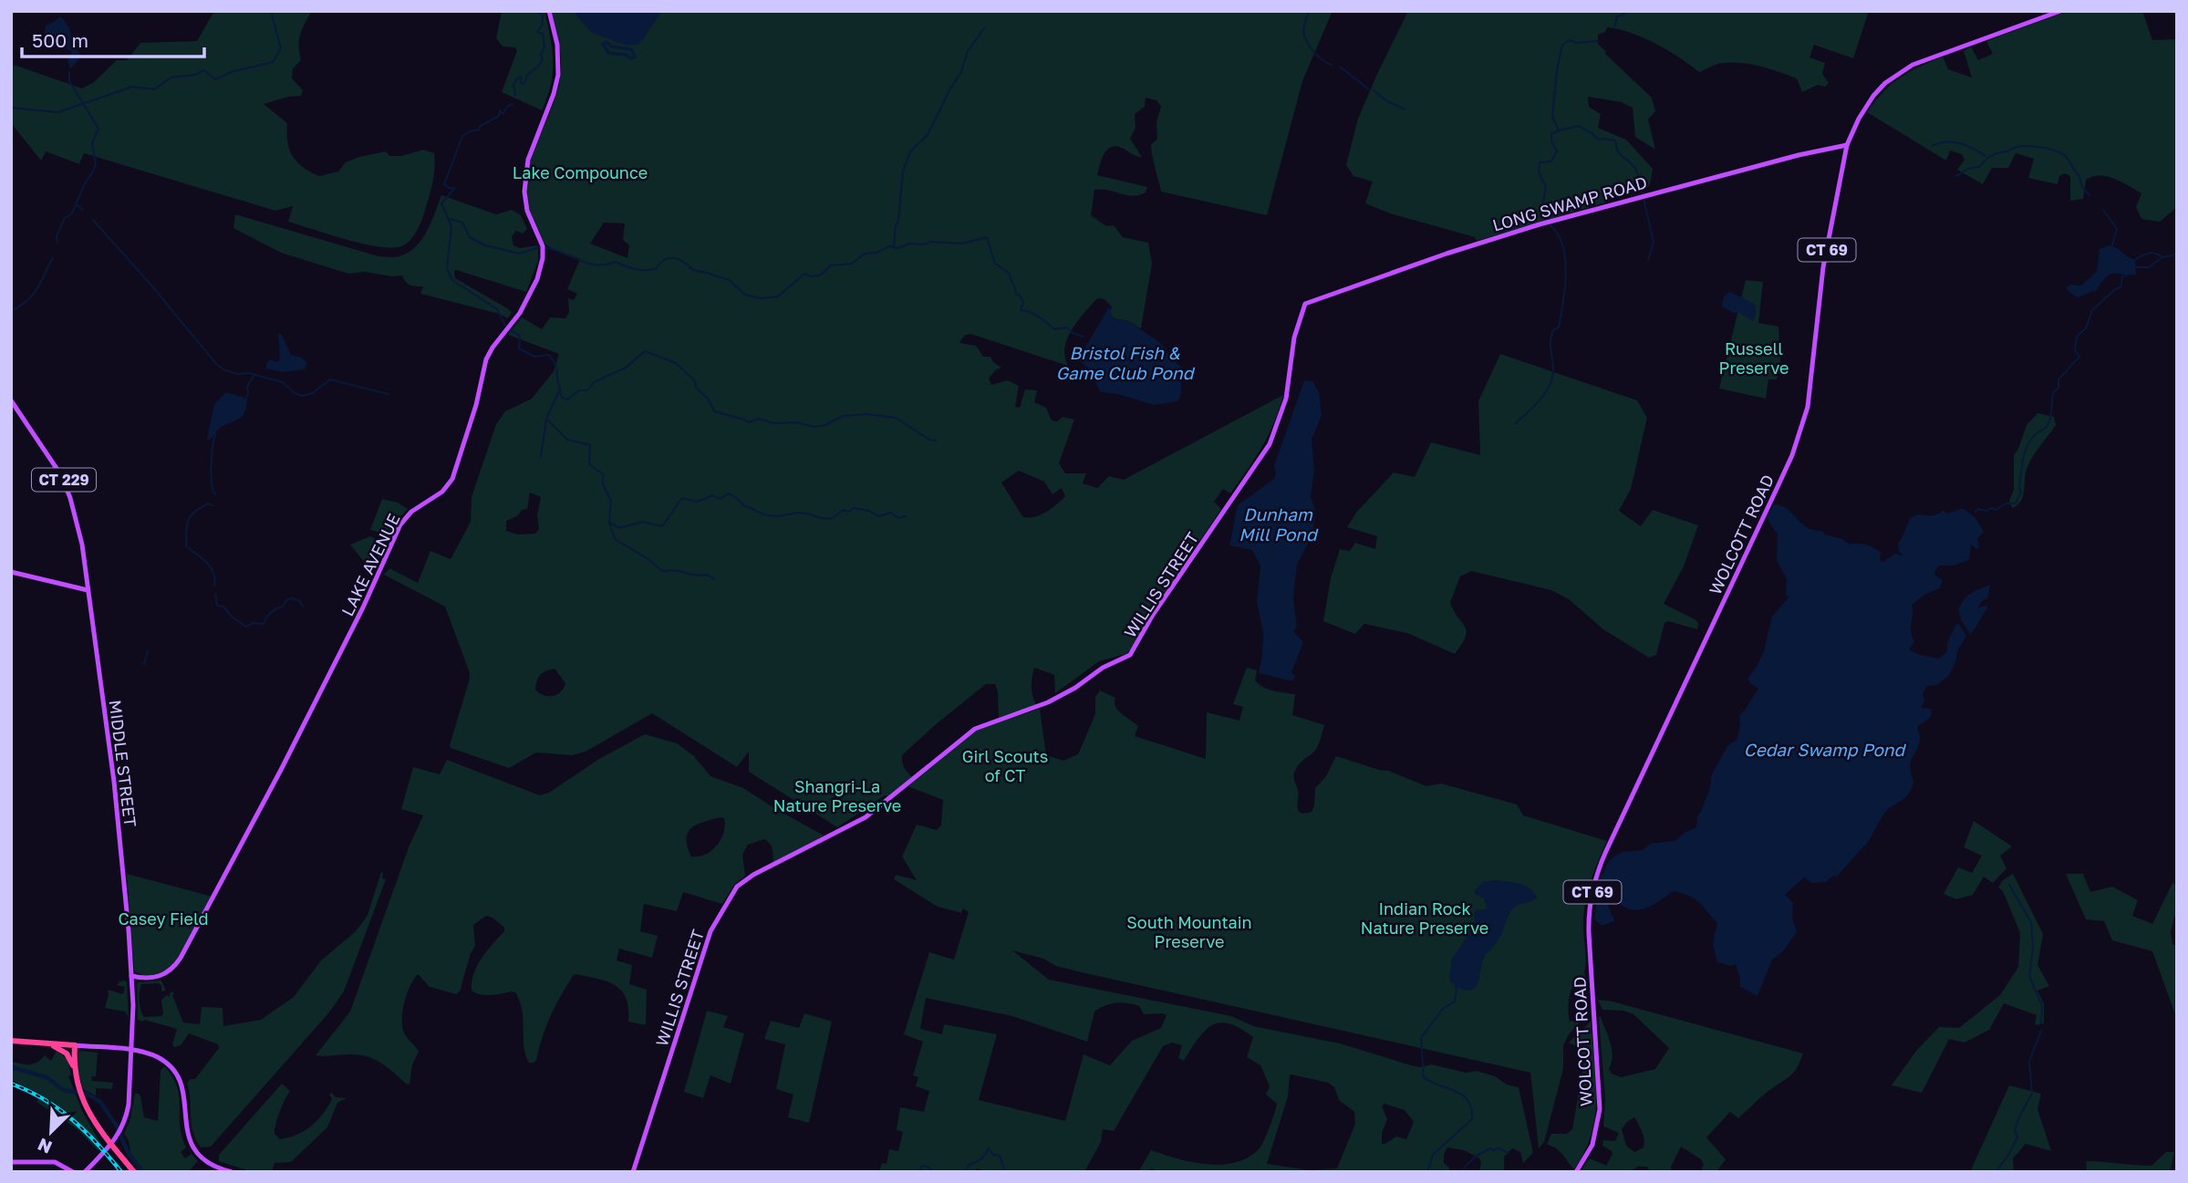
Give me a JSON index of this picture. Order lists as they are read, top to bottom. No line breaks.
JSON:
{"streets":{"main road":["LONG SWAMP ROAD","CT 69","CT 229","WOLCOTT ROAD","LAKE AVENUE","WILLIS STREET","MIDDLE STREET"]},"crossings":[["LONG SWAMP ROAD","WOLCOTT ROAD"],["LONG SWAMP ROAD","WILLIS STREET"],["CT 229","MIDDLE STREET"],["LAKE AVENUE","MIDDLE STREET"]],"water":["Bristol Fish & Game Club Pond","Dunham Mill Pond","Cedar Swamp Pond"],"parks":["Lake Compounce","Russell Preserve","Girl Scouts of CT","Shangri-La Nature Preserve","Indian Rock Nature Preserve","Casey Field","South Mountain Preserve"],"scale_bar":"500 m","north":"bottom left"}
